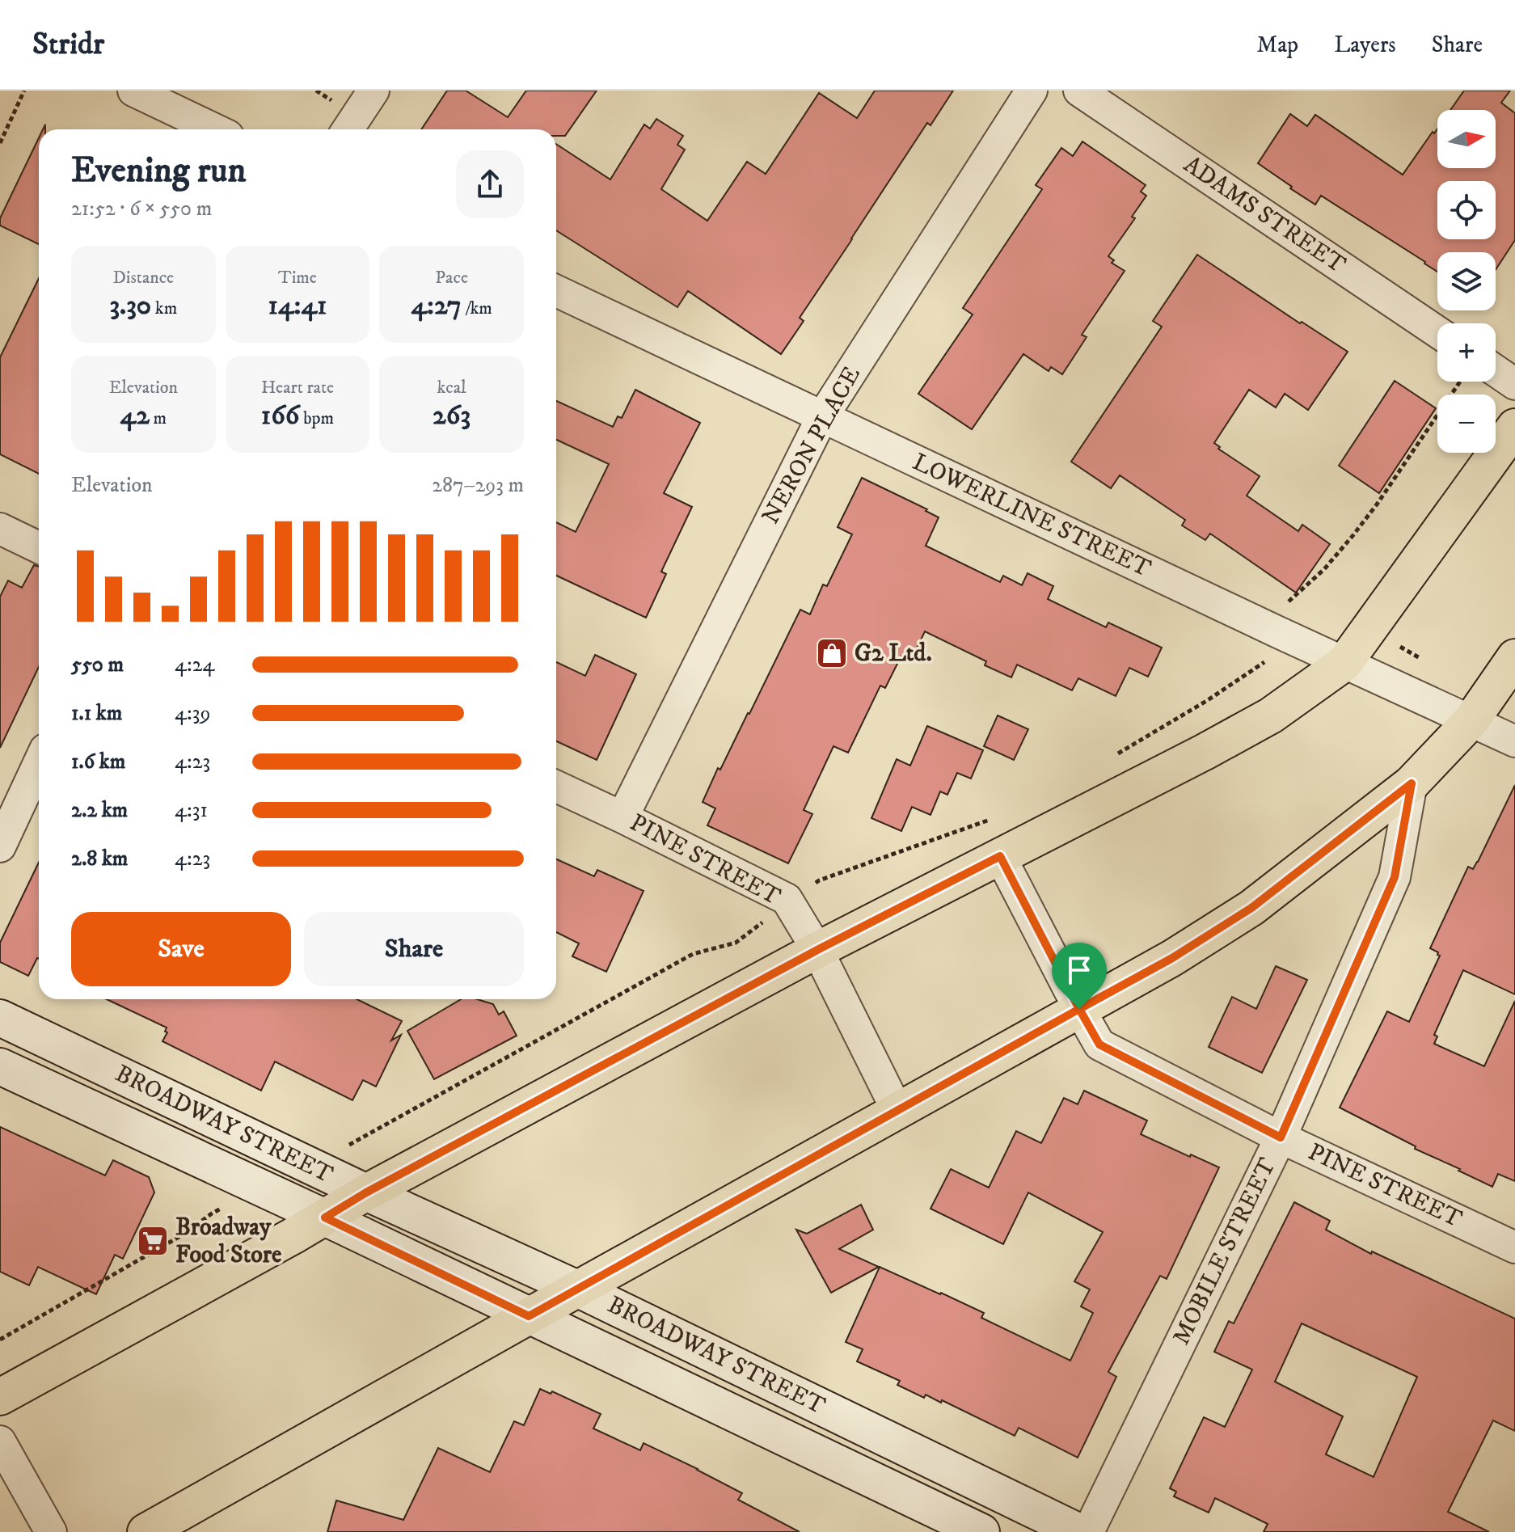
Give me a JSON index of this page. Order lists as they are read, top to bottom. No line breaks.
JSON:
{"streets":{"street":["ADAMS STREET","NERON PLACE","LOWERLINE STREET","PINE STREET","BROADWAY STREET","MOBILE STREET"]},"crossings":[["NERON PLACE","LOWERLINE STREET"],["NERON PLACE","PINE STREET"],["PINE STREET","MOBILE STREET"]],"places":{"shop":["G2 Ltd."],"supermarket":["Broadway Food Store"]},"north":"right","page":{"header":"Stridr","nav":["Map","Layers","Share"],"map_buttons":["+","−"],"heading":["Evening run","21:52 · 6 × 550 m"],"stats":[["Distance","3.30 km"],["Time","14:41"],["Pace","4:27 /km"],["Elevation","42 m"],["Heart rate","166 bpm"],["kcal","263"]],"chart":["Elevation","287–293 m"],"list":[{"name":"550 m","note":"4:24"},{"name":"1.1 km","note":"4:39"},{"name":"1.6 km","note":"4:23"},{"name":"2.2 km","note":"4:31"},{"name":"2.8 km","note":"4:23"}],"buttons":["Save","Share"]}}
